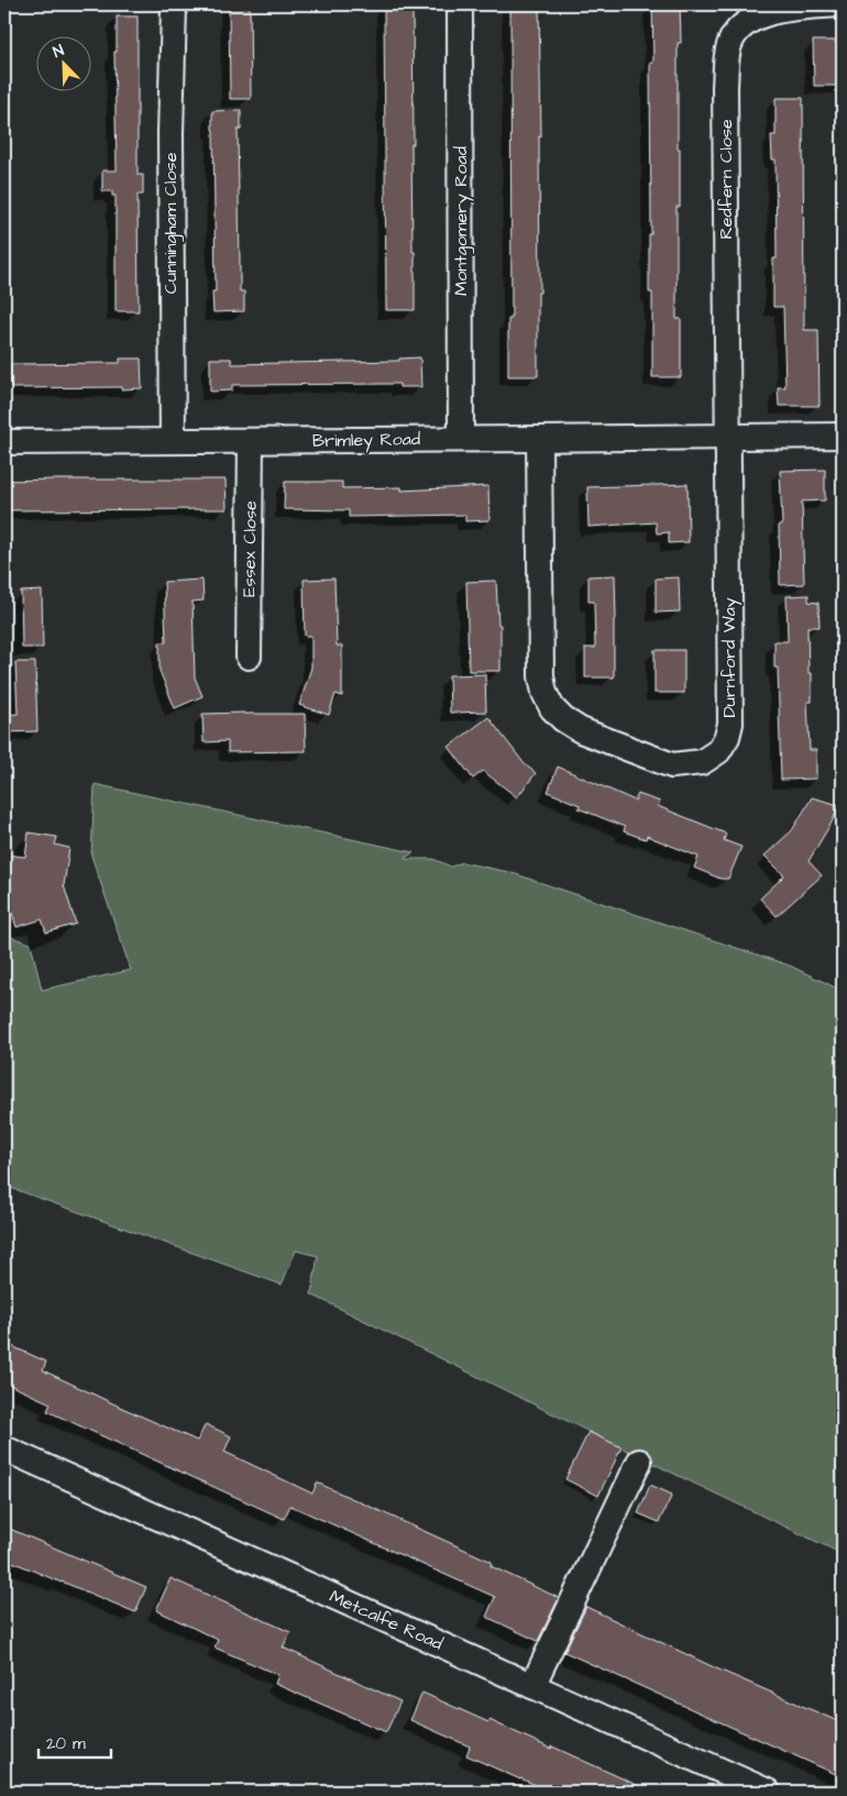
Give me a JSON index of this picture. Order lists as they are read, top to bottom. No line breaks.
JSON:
{"streets":{"street":["Redfern Close","Montgomery Road","Cunningham Close","Brimley Road","Essex Close","Durnford Way","Metcalfe Road"]},"crossings":[["Redfern Close","Brimley Road"],["Redfern Close","Durnford Way"],["Montgomery Road","Brimley Road"],["Cunningham Close","Brimley Road"],["Brimley Road","Essex Close"],["Brimley Road","Durnford Way"]],"scale_bar":"20 m","north":"top left"}
